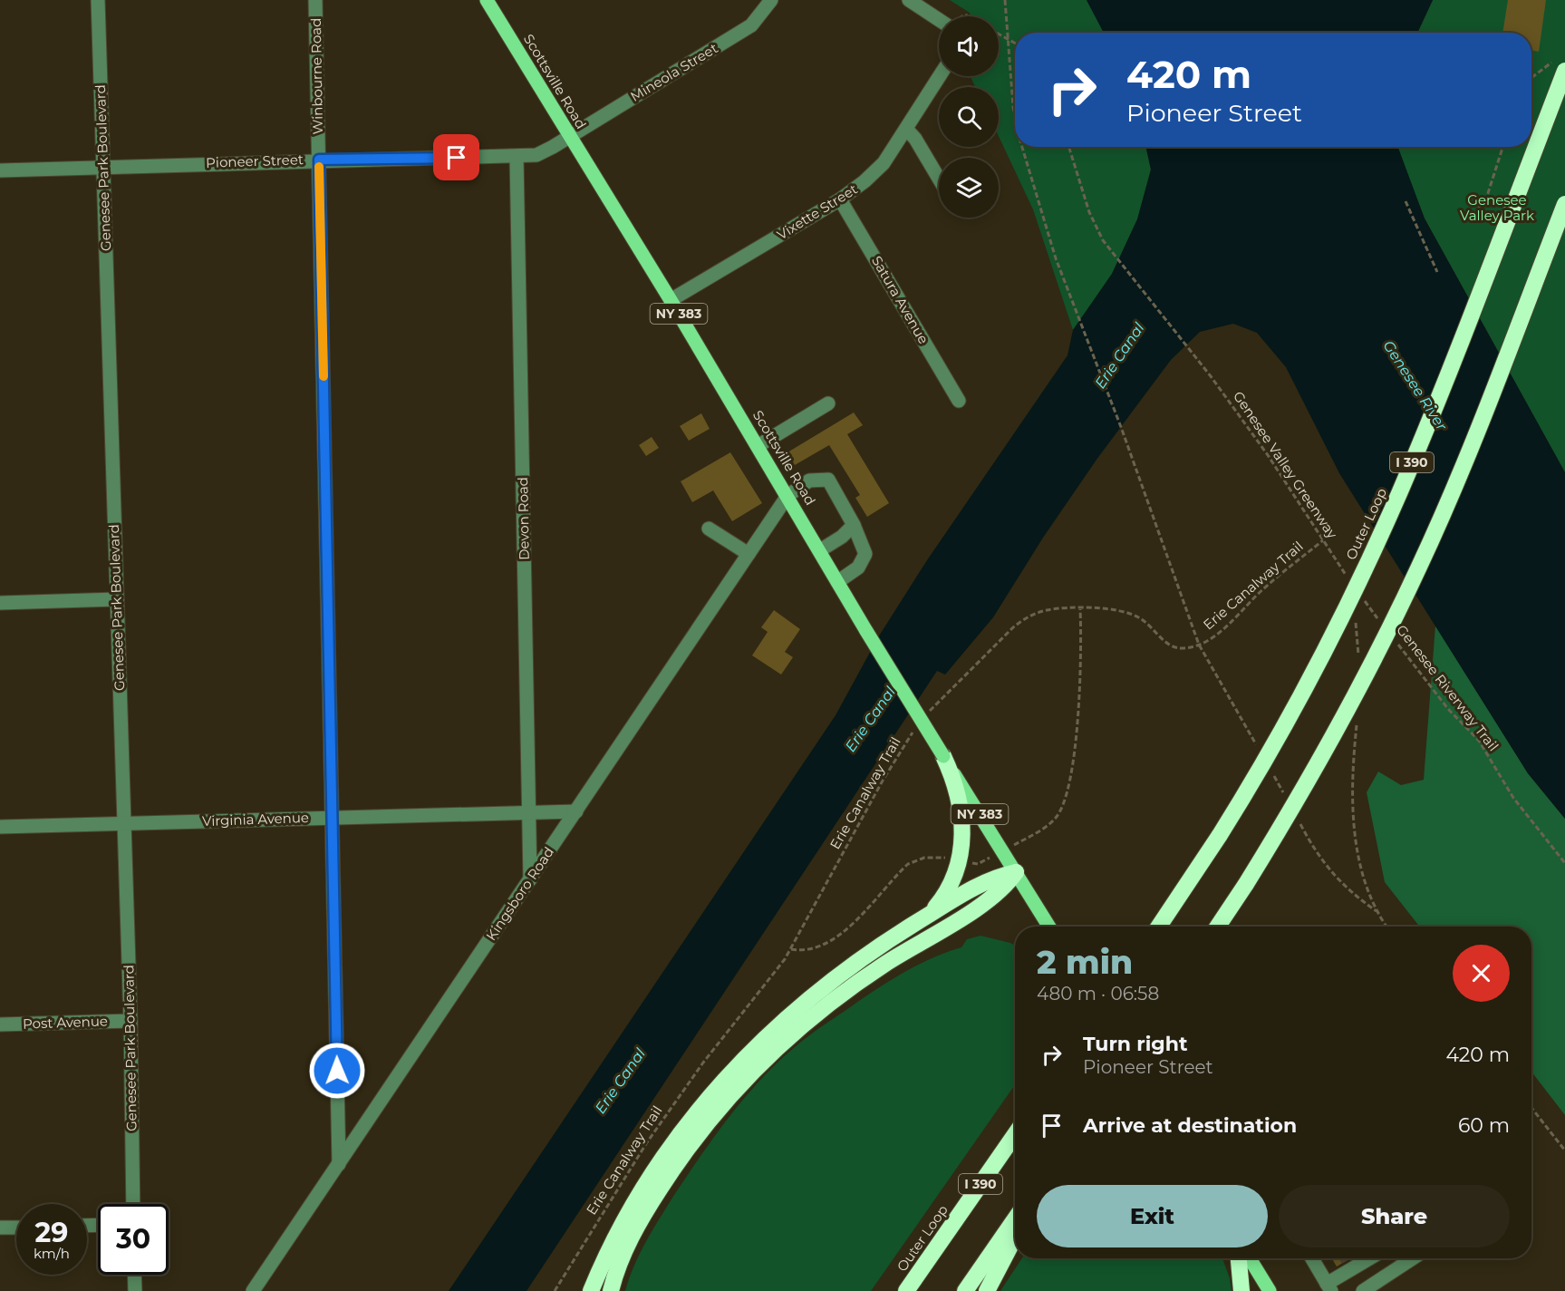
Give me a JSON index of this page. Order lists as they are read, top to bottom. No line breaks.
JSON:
{"streets":{"highway":["I 390","Outer Loop"],"main road":["Scottsville Road","NY 383"],"street":["Mineola Street","Winbourne Road","Pioneer Street","Genesee Park Boulevard","Vixette Street","Satura Avenue","Devon Road","Virginia Avenue","Kingsboro Road","Post Avenue"],"path":["Genesee Valley Greenway","Erie Canalway Trail","Genesee Riverway Trail"]},"crossings":[["Mineola Street","Scottsville Road"],["Mineola Street","Pioneer Street"],["Winbourne Road","Pioneer Street"],["Winbourne Road","Virginia Avenue"],["Winbourne Road","Kingsboro Road"],["Scottsville Road","Pioneer Street"],["Scottsville Road","Vixette Street"],["Scottsville Road","Kingsboro Road"],["Pioneer Street","Genesee Park Boulevard"],["Pioneer Street","Devon Road"],["Genesee Park Boulevard","Virginia Avenue"],["Genesee Park Boulevard","Post Avenue"],["Vixette Street","Satura Avenue"],["Genesee Valley Greenway","Erie Canalway Trail"],["Devon Road","Virginia Avenue"],["Devon Road","Kingsboro Road"],["Virginia Avenue","Kingsboro Road"]],"water":["Erie Canal","Genesee River"],"parks":["Genesee Valley Park"],"page":{"turn":["420 m","Pioneer Street"],"heading":["2 min","480 m · 06:58"],"list":[{"name":"Turn right","note":"Pioneer Street","value":"420 m"},{"name":"Arrive at destination","value":"60 m"}],"buttons":["Exit","Share"],"speed":"29 km/h","limit":"30"}}
